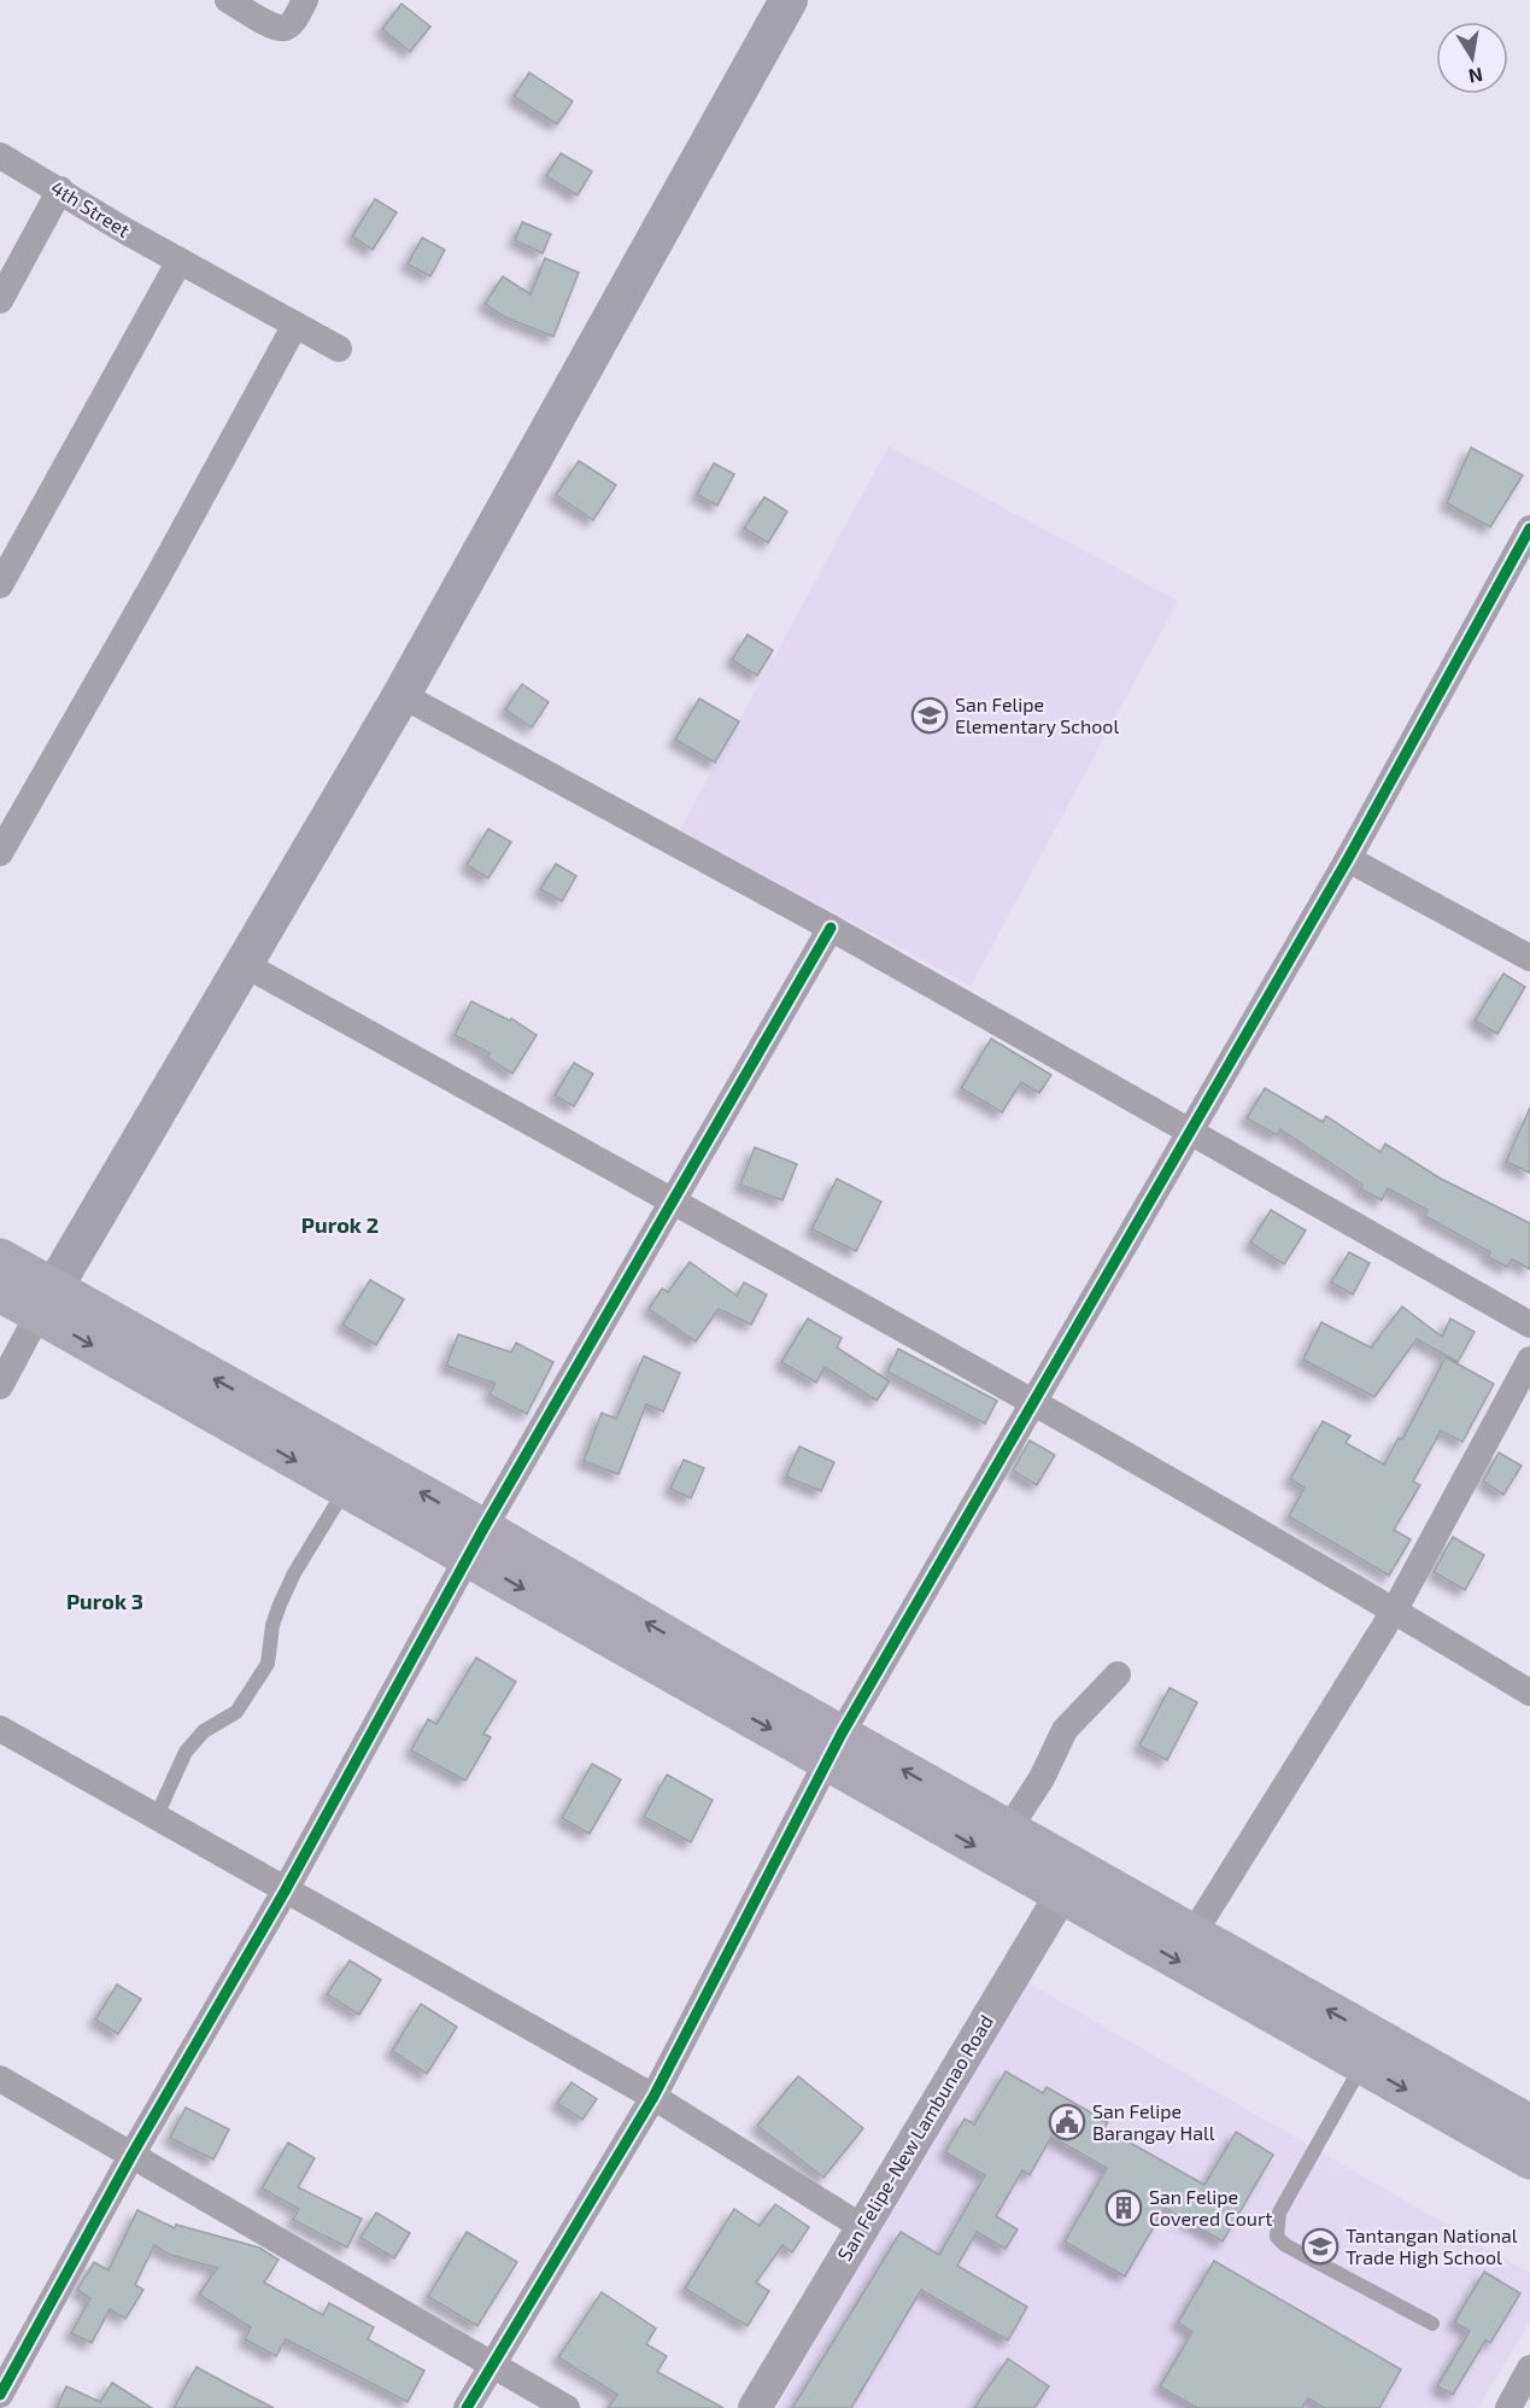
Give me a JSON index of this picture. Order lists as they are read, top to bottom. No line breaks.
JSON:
{"streets":{"street":["4th Street","San Felipe-New Lambunao Road"]},"districts":["Purok 2","Purok 3"],"places":{"school or university":["San Felipe Elementary School","Tantangan National Trade High School"],"public building":["San Felipe Barangay Hall"],"building":["San Felipe Covered Court"]},"north":"bottom"}
